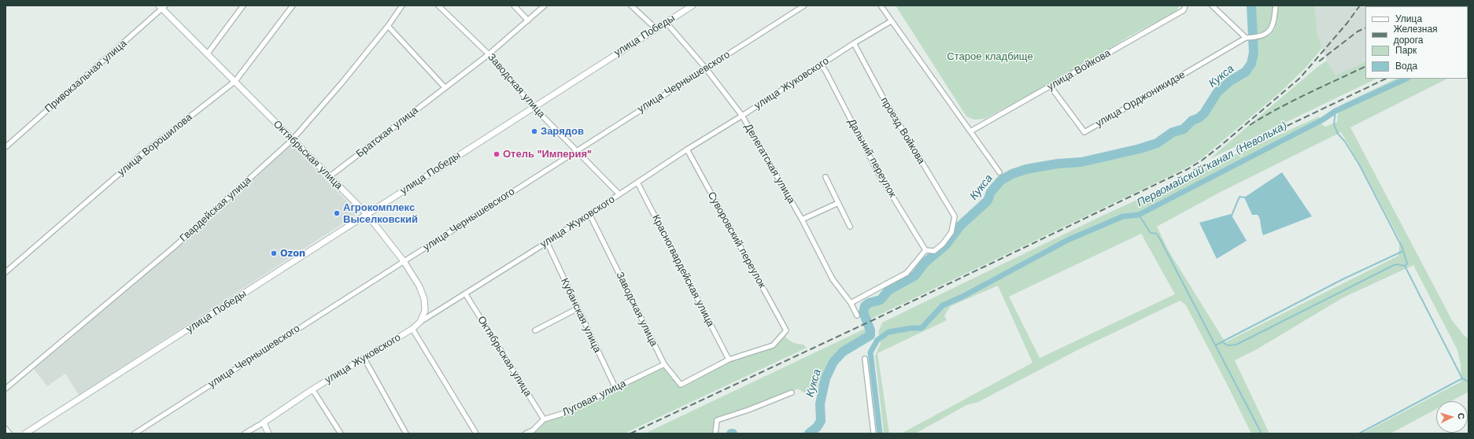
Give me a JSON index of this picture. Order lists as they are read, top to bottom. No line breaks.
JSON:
{"streets":{"street":["улица Победы","улица Войкова","Привокзальная улица","улица Чернышевского","улица Жуковского","Заводская улица","улица Орджоникидзе","проезд Войкова","Братская улица","улица Ворошилова","Октябрьская улица","Дальний переулок","Делегатская улица","Гвардейская улица","Суворовский переулок","Красногвардейская улица","Кубанская улица","Луговая улица"]},"crossings":[["улица Победы","Заводская улица"],["улица Победы","Октябрьская улица"],["улица Победы","Делегатская улица"],["улица Войкова","улица Орджоникидзе"],["Привокзальная улица","Октябрьская улица"],["улица Чернышевского","Заводская улица"],["улица Чернышевского","Октябрьская улица"],["улица Чернышевского","Делегатская улица"],["улица Жуковского","Заводская улица"],["улица Жуковского","проезд Войкова"],["улица Жуковского","Октябрьская улица"],["улица Жуковского","Дальний переулок"],["улица Жуковского","Делегатская улица"],["улица Жуковского","Суворовский переулок"],["улица Жуковского","Красногвардейская улица"],["улица Жуковского","Кубанская улица"],["Заводская улица","Братская улица"],["Заводская улица","Суворовский переулок"],["Заводская улица","Красногвардейская улица"],["Заводская улица","Луговая улица"],["проезд Войкова","Дальний переулок"],["Братская улица","Октябрьская улица"],["улица Ворошилова","Октябрьская улица"],["Октябрьская улица","Гвардейская улица"],["Октябрьская улица","Луговая улица"],["Суворовский переулок","Красногвардейская улица"],["Кубанская улица","Луговая улица"]],"water":["Кукса","Первомайский канал (Неволька)"],"parks":["Старое кладбище"],"places":["Зарядов","Отель \"Империя\"","Агрокомплекс Выселковский","Ozon"],"legend":["Улица","Железная дорога","Парк","Вода"],"north":"right"}
